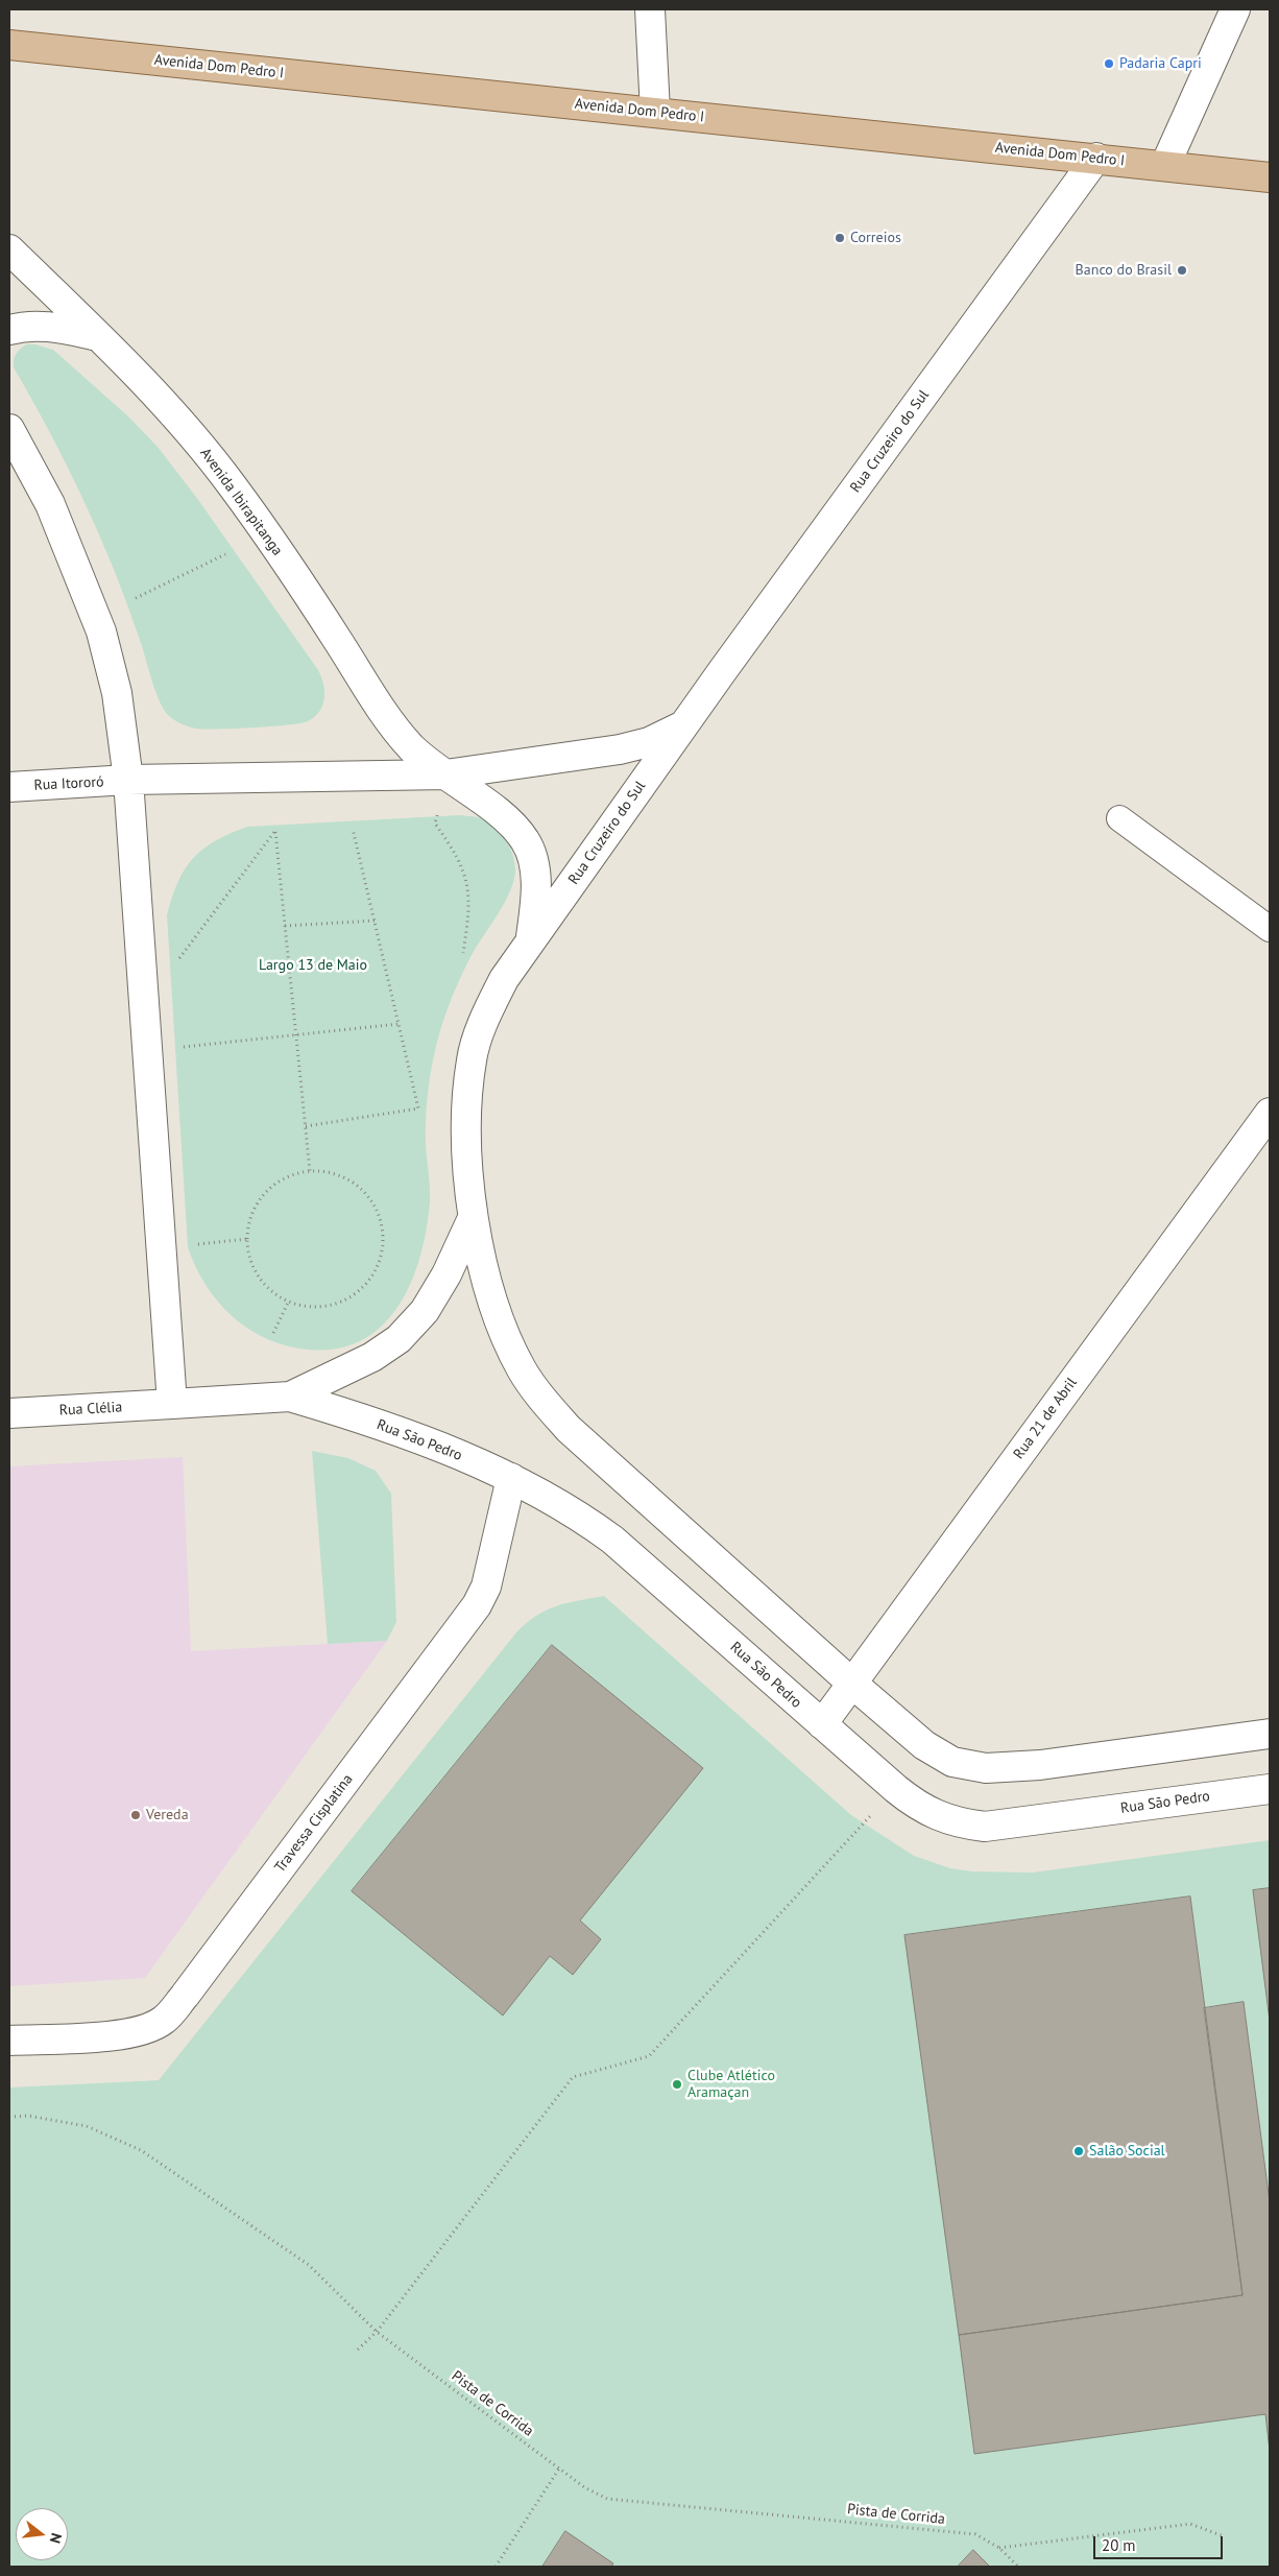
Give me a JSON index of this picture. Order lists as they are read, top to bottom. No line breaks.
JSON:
{"streets":{"main road":["Avenida Dom Pedro I"],"street":["Rua Cruzeiro do Sul","Avenida Ibirapitanga","Rua Itororó","Rua Clélia","Rua 21 de Abril","Rua São Pedro","Travessa Cisplatina"],"path":["Pista de Corrida"]},"crossings":[["Avenida Dom Pedro I","Rua Cruzeiro do Sul"],["Rua Cruzeiro do Sul","Avenida Ibirapitanga"],["Rua 21 de Abril","Rua São Pedro"],["Rua São Pedro","Travessa Cisplatina"]],"parks":["Largo 13 de Maio"],"places":["Padaria Capri","Correios","Banco do Brasil","Vereda","Clube Atlético Aramaçan","Salão Social"],"scale_bar":"20 m","north":"right"}
